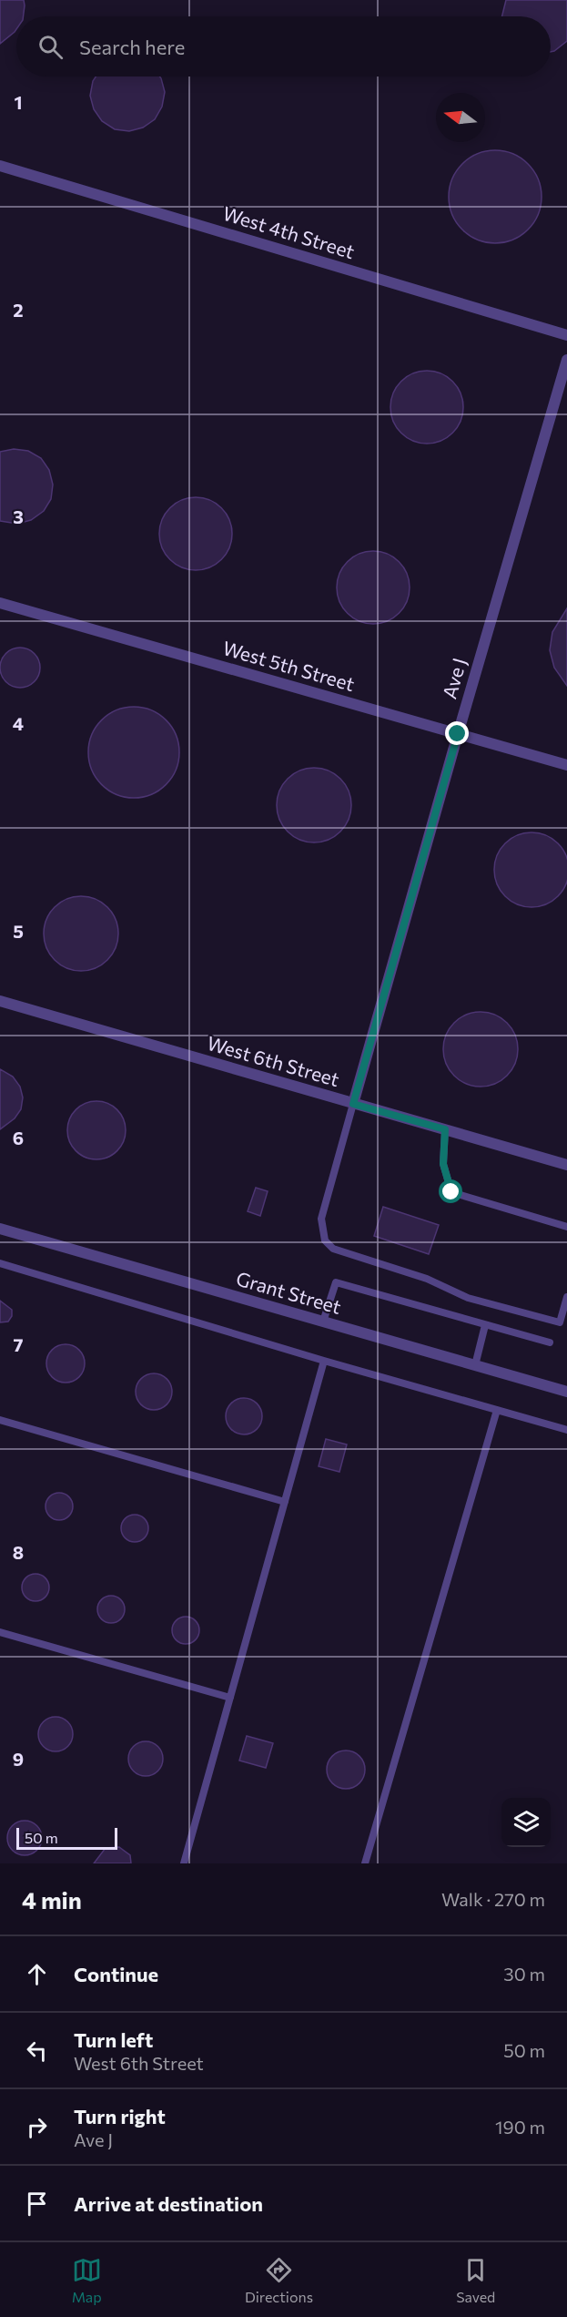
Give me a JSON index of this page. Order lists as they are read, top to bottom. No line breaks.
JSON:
{"streets":{"street":["West 4th Street","West 5th Street","Ave J","West 6th Street","Grant Street"]},"crossings":[["West 5th Street","Ave J"],["Ave J","West 6th Street"]],"scale_bar":"50 m","north":"left","page":{"search":"Search here","scale":"50 m","heading":["4 min","Walk · 270 m"],"list":[["Continue","30 m"],["Turn left","West 6th Street","50 m"],["Turn right","Ave J","190 m"],"Arrive at destination"],"nav":["Map","Directions","Saved"]},"grid":{"rows":["1","2","3","4","5","6","7","8","9"]}}
